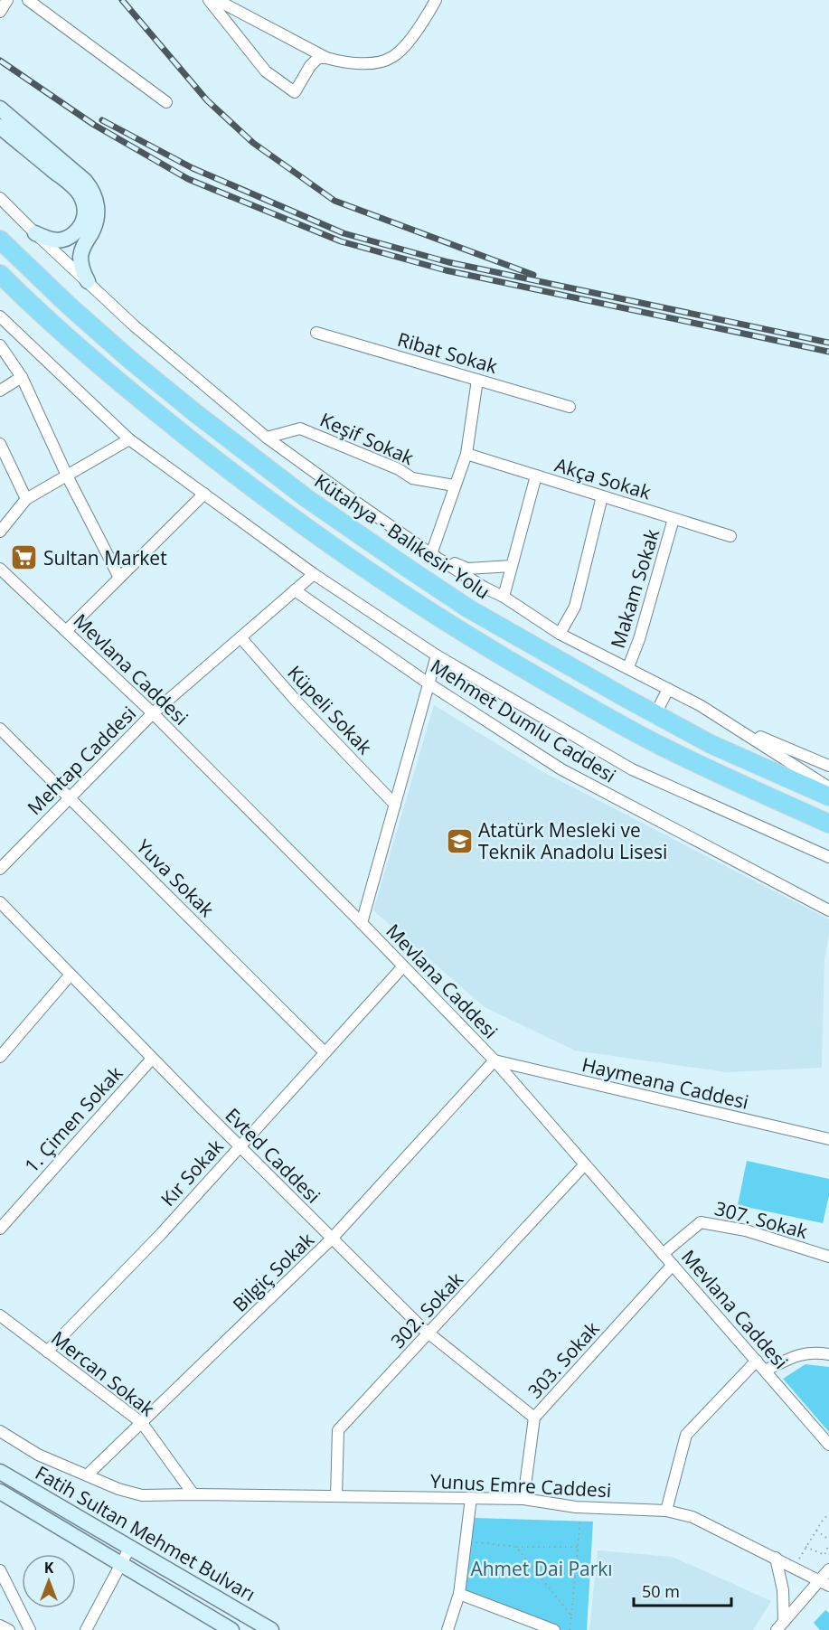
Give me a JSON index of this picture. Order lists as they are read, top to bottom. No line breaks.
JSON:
{"streets":{"highway":["Kütahya - Balıkesir Yolu"],"main road":["Fatih Sultan Mehmet Bulvarı"],"street":["Ribat Sokak","Keşif Sokak","Akça Sokak","Makam Sokak","Mevlana Caddesi","Küpeli Sokak","Mehmet Dumlu Caddesi","Mehtap Caddesi","Yuva Sokak","Haymeana Caddesi","1. Çimen Sokak","Evted Caddesi","Kır Sokak","307. Sokak","Bilgiç Sokak","302. Sokak","303. Sokak","Mercan Sokak","Yunus Emre Caddesi"]},"crossings":[["Akça Sokak","Makam Sokak"],["Mevlana Caddesi","Mehtap Caddesi"],["Mevlana Caddesi","Haymeana Caddesi"],["Mevlana Caddesi","Kır Sokak"],["Mevlana Caddesi","307. Sokak"],["Mevlana Caddesi","Bilgiç Sokak"],["Mevlana Caddesi","302. Sokak"],["Mevlana Caddesi","303. Sokak"],["Küpeli Sokak","Mehtap Caddesi"],["Mehmet Dumlu Caddesi","Mehtap Caddesi"],["Mehtap Caddesi","Yuva Sokak"],["Yuva Sokak","Kır Sokak"],["Haymeana Caddesi","Bilgiç Sokak"],["1. Çimen Sokak","Evted Caddesi"],["Evted Caddesi","Kır Sokak"],["Evted Caddesi","Bilgiç Sokak"],["Evted Caddesi","302. Sokak"],["Evted Caddesi","303. Sokak"],["Kır Sokak","Mercan Sokak"],["Bilgiç Sokak","Mercan Sokak"],["Bilgiç Sokak","Yunus Emre Caddesi"],["302. Sokak","Yunus Emre Caddesi"],["303. Sokak","Yunus Emre Caddesi"],["Mercan Sokak","Yunus Emre Caddesi"]],"parks":["Ahmet Dai Parkı"],"places":{"supermarket":["Sultan Market"],"school or university":["Atatürk Mesleki ve Teknik Anadolu Lisesi"]},"scale_bar":"50 m","north":"top"}
